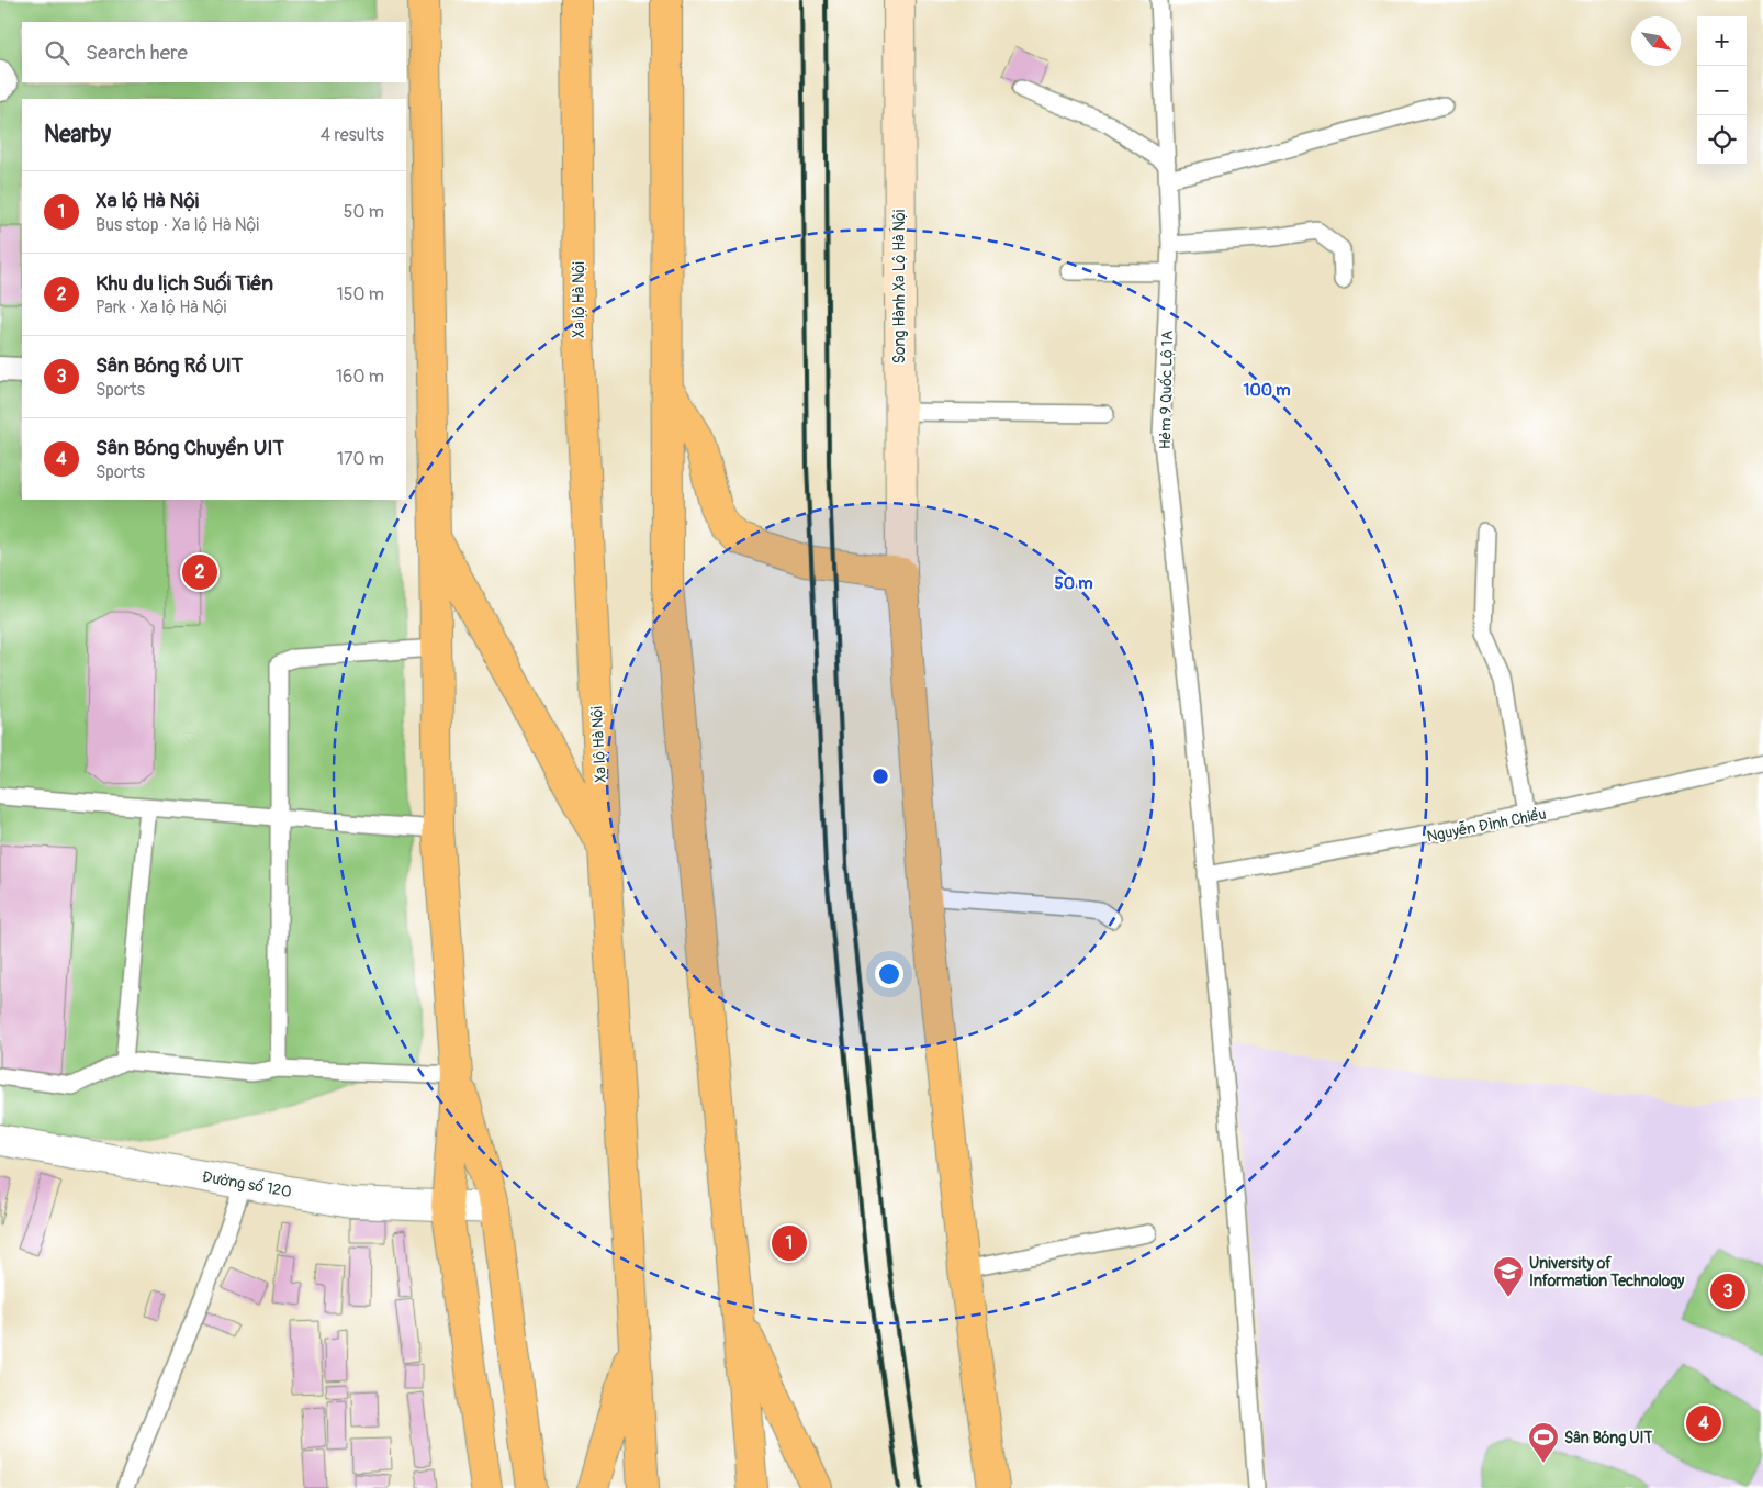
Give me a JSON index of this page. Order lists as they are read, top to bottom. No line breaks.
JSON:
{"streets":{"highway":["Xa lộ Hà Nội"],"main road":["Song Hành Xa Lộ Hà Nội"],"street":["Đường số 120"],"lane":["Hẻm 9 Quốc Lộ 1A","Nguyễn Đình Chiểu"]},"crossings":[["Hẻm 9 Quốc Lộ 1A","Nguyễn Đình Chiểu"]],"places":{"school or university":["University of Information Technology"],"sports":["Sân Bóng UIT"]},"north":"bottom right","page":{"map_buttons":["+","−"],"search":"Search here","heading":["Nearby","4 results"],"list":[{"mark":"1","name":"Xa lộ Hà Nội","note":"Bus stop · Xa lộ Hà Nội","value":"50 m"},{"mark":"2","name":"Khu du lịch Suối Tiên","note":"Park · Xa lộ Hà Nội","value":"150 m"},{"mark":"3","name":"Sân Bóng Rổ UIT","note":"Sports","value":"160 m"},{"mark":"4","name":"Sân Bóng Chuyền UIT","note":"Sports","value":"170 m"}],"pins":["2","1","3","4"]},"rings":["100 m","50 m"]}
